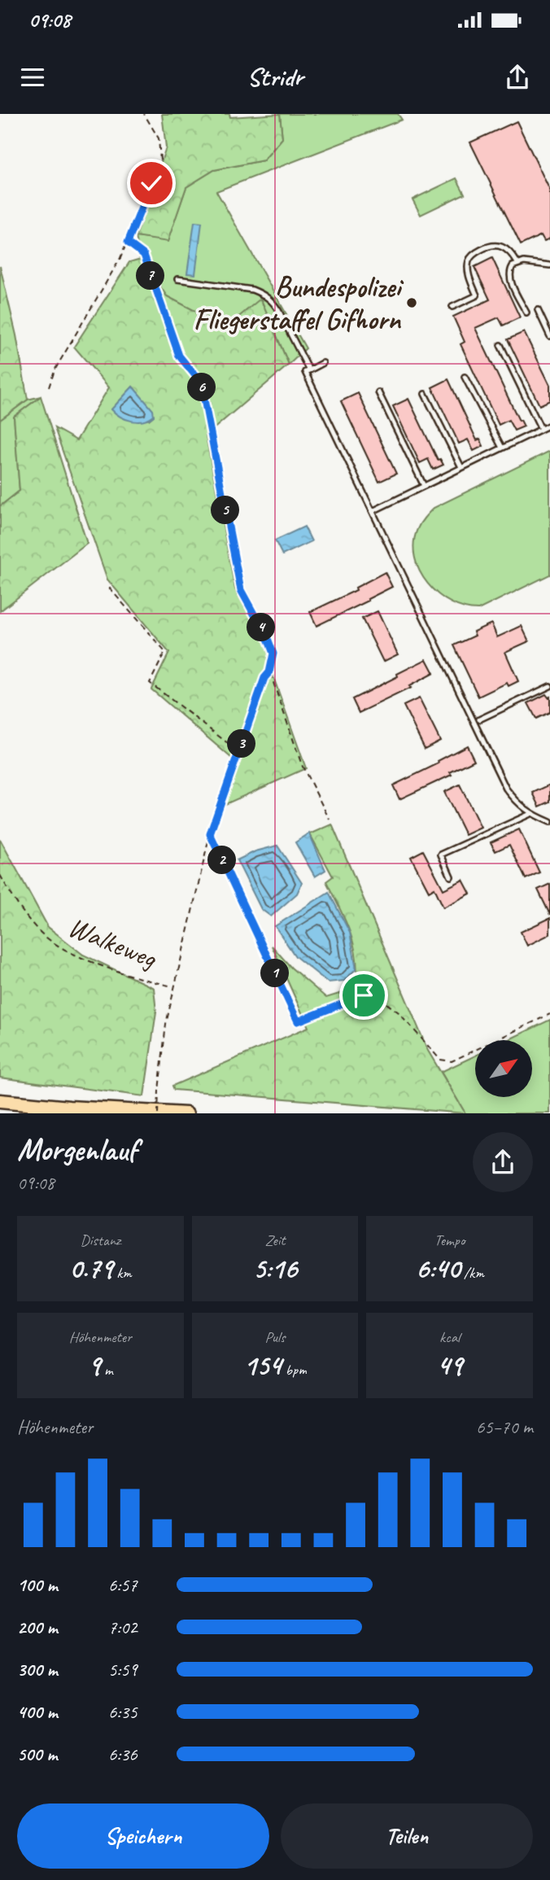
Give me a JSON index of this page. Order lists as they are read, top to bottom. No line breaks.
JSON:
{"streets":{"path":["Walkeweg"]},"places":["Bundespolizei Fliegerstaffel Gifhorn"],"north":"top right","page":{"status":"09:08","header":"Stridr","pins":["7","6","5","4","3","2","1"],"heading":["Morgenlauf","09:08"],"stats":[["Distanz","0.79 km"],["Zeit","5:16"],["Tempo","6:40 /km"],["Höhenmeter","9 m"],["Puls","154 bpm"],["kcal","49"]],"chart":["Höhenmeter","65–70 m"],"list":[{"name":"100 m","note":"6:57"},{"name":"200 m","note":"7:02"},{"name":"300 m","note":"5:59"},{"name":"400 m","note":"6:35"},{"name":"500 m","note":"6:36"}],"buttons":["Speichern","Teilen"]}}
